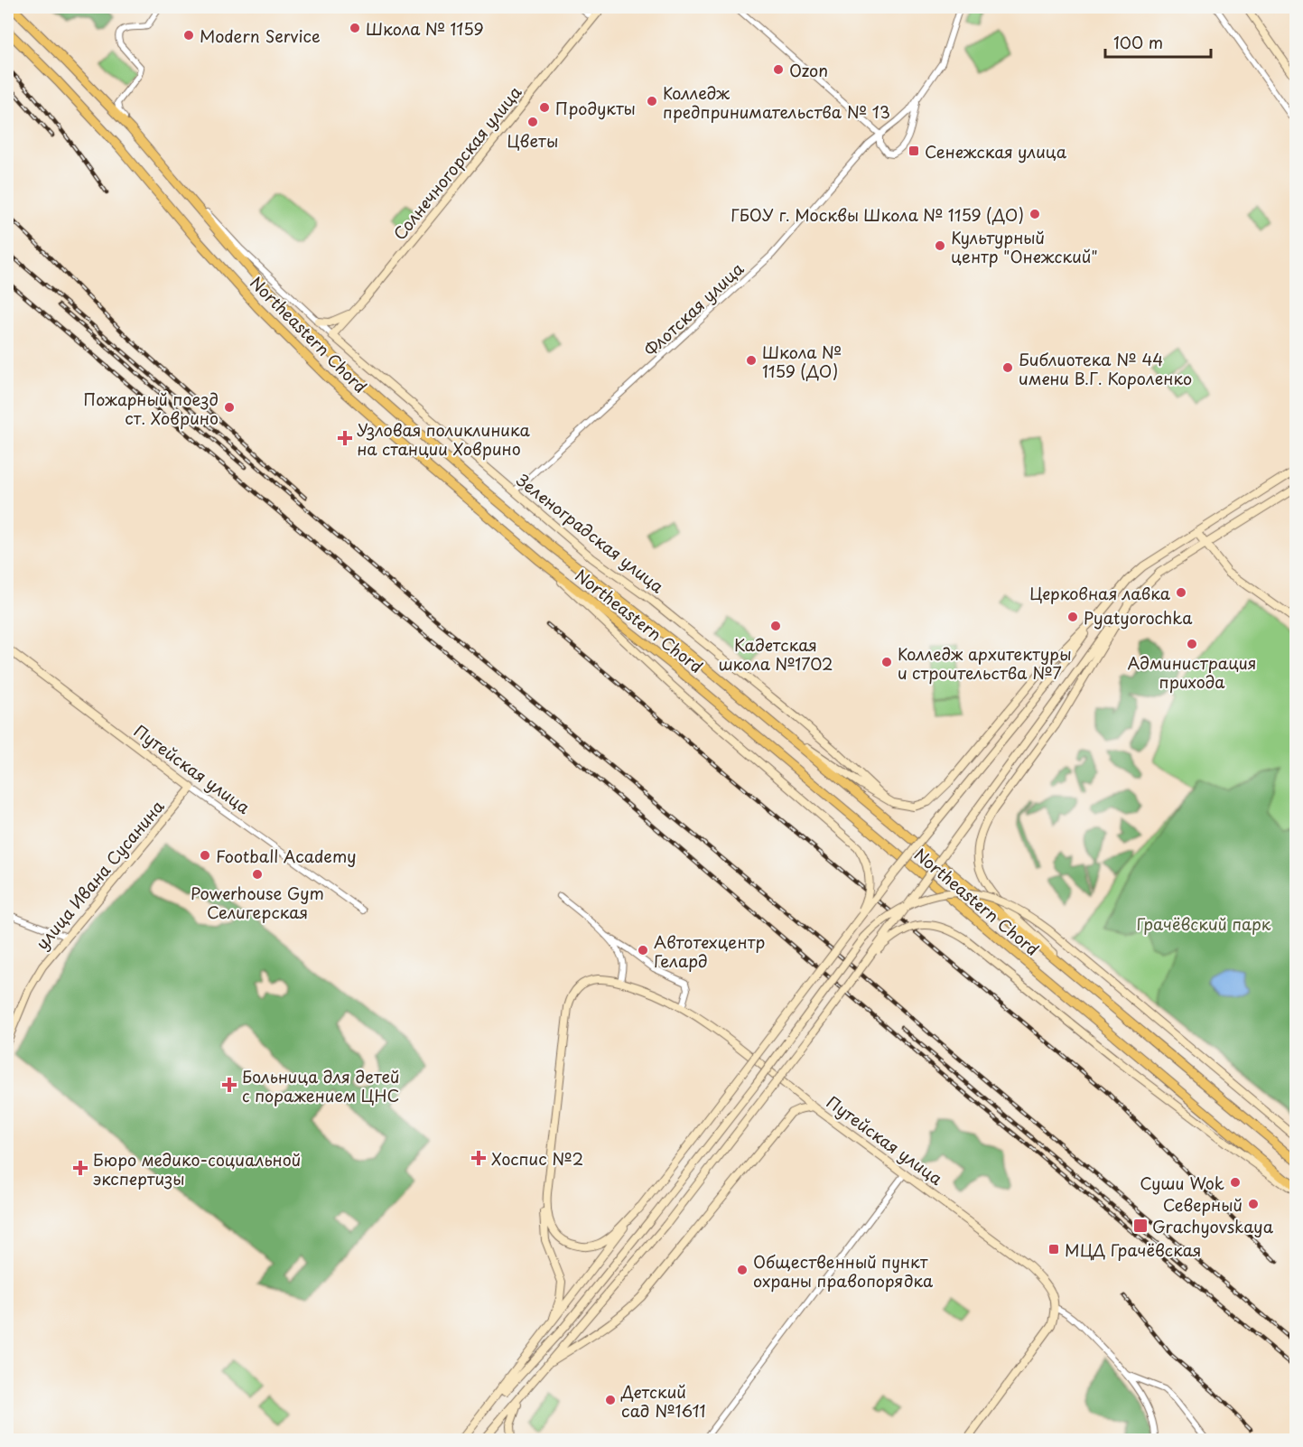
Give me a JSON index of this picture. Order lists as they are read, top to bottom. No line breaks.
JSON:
{"streets":{"main road":["Солнечногорская улица","Northeastern Chord","Зеленоградская улица","Путейская улица","улица Ивана Сусанина"],"street":["Флотская улица"]},"crossings":[["Солнечногорская улица","Зеленоградская улица"],["Флотская улица","Зеленоградская улица"],["Путейская улица","улица Ивана Сусанина"]],"parks":["Грачёвский парк"],"places":{"other":["Школа № 1159","Modern Service","Ozon","Колледж предпринимательства № 13","Продукты","Цветы","ГБОУ г. Москвы Школа № 1159 (ДО)","Культурный центр \"Онежский\"","Школа № 1159 (ДО)","Библиотека № 44 имени В.Г. Короленко","Пожарный поезд ст. Ховрино","Церковная лавка","Pyatyorochka","Кадетская школа №1702","Администрация прихода","Колледж архитектуры и строительства №7","Football Academy","Powerhouse Gym Селигерская","Автотехцентр Гелард","Суши Wok","Северный","Общественный пункт охраны правопорядка","Детский сад №1611"],"transit":["Сенежская улица","Grachyovskaya","МЦД Грачёвская"],"health":["Узловая поликлиника на станции Ховрино","Больница для детей с поражением ЦНС","Хоспис №2","Бюро медико-социальной экспертизы"]},"scale_bar":"100 m"}
